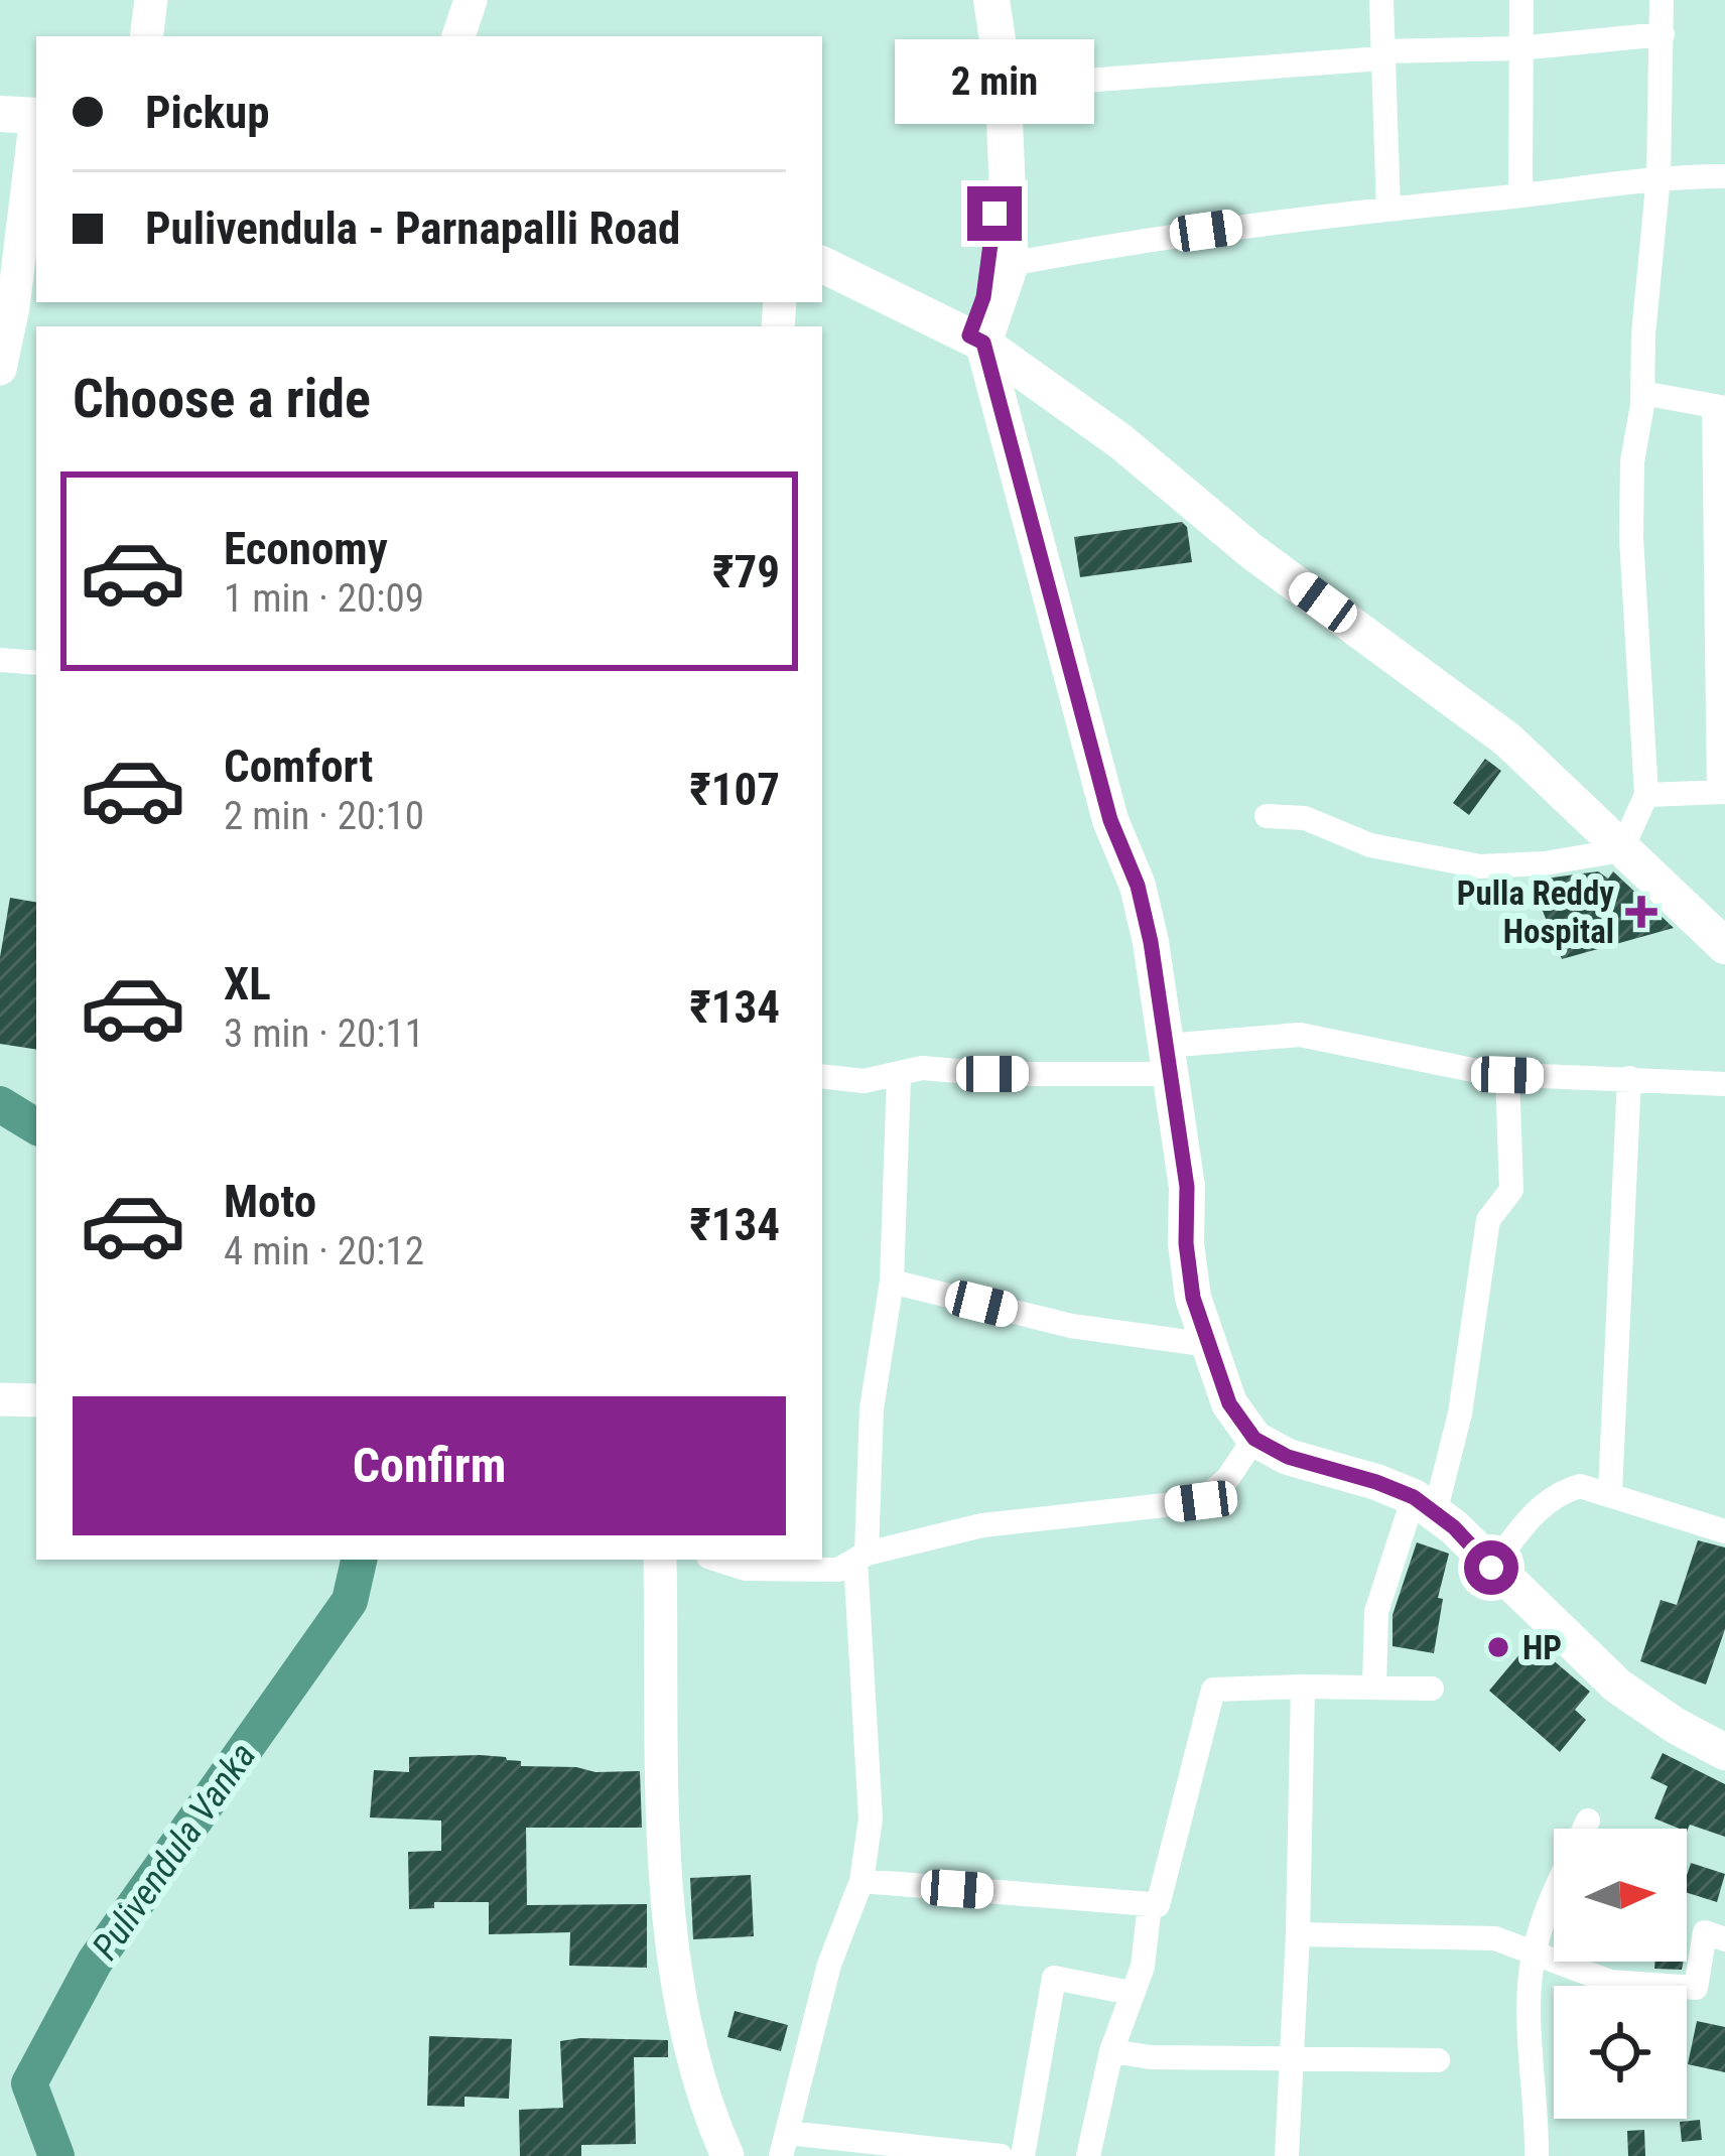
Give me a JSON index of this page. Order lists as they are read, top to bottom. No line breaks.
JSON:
{"water":["Pulivendula Vanka"],"places":{"health":["Pulla Reddy Hospital"],"other":["HP"]},"north":"right","page":{"banner":["Pickup","Pulivendula - Parnapalli Road"],"bubble":"2 min","heading":"Choose a ride","list":[{"name":"Economy","note":"1 min · 20:09","value":"₹79"},{"name":"Comfort","note":"2 min · 20:10","value":"₹107"},{"name":"XL","note":"3 min · 20:11","value":"₹134"},{"name":"Moto","note":"4 min · 20:12","value":"₹134"}],"buttons":"Confirm"}}
